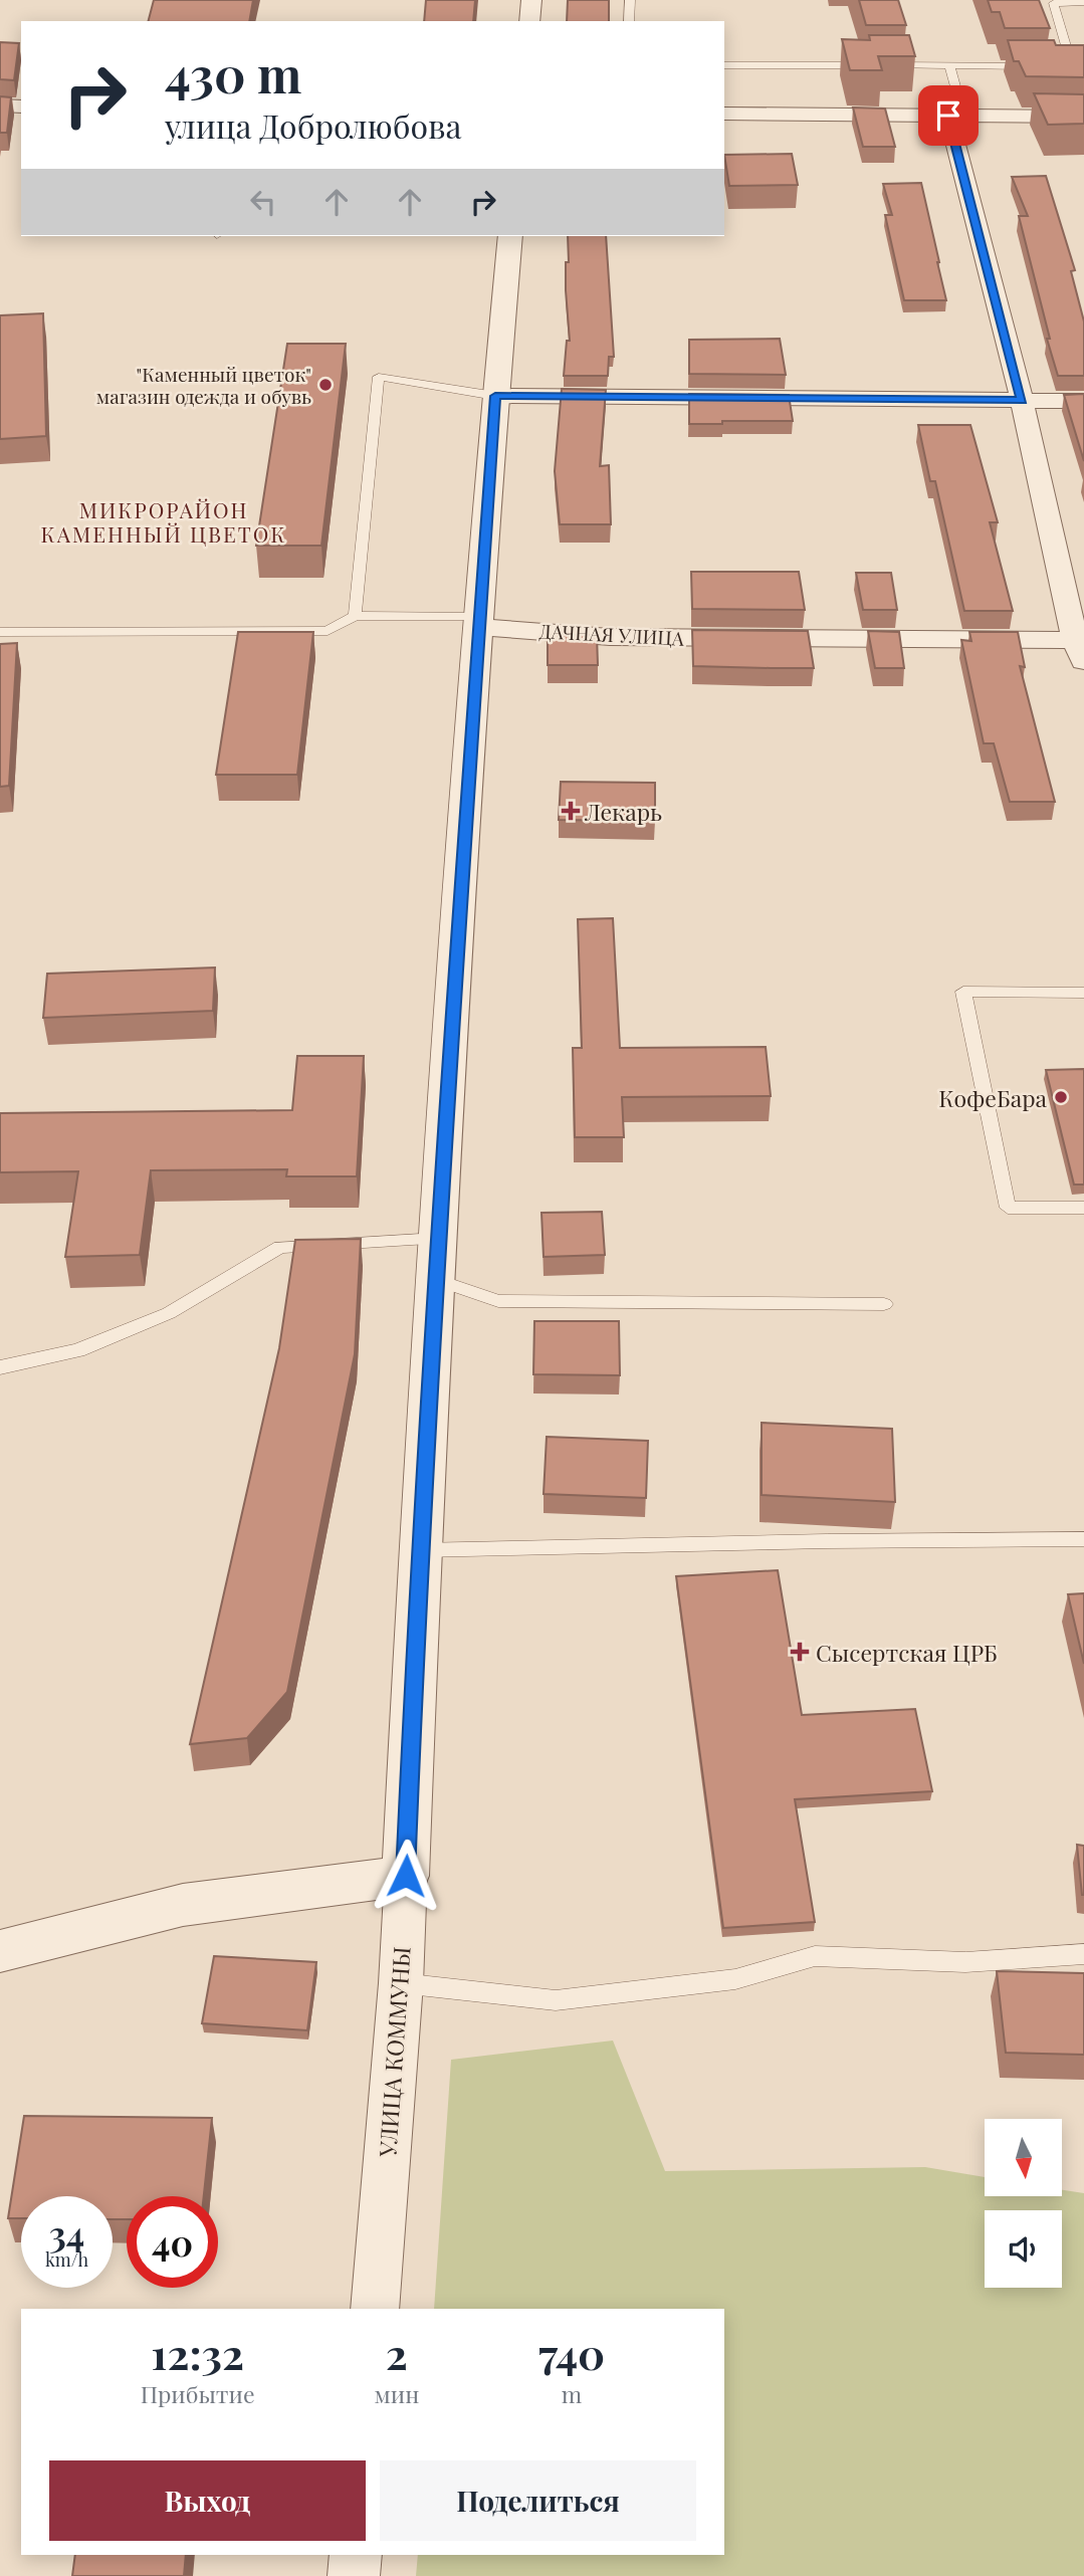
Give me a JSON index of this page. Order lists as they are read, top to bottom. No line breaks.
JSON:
{"streets":{"street":["ДАЧНАЯ УЛИЦА","УЛИЦА КОММУНЫ"]},"crossings":[["ДАЧНАЯ УЛИЦА","УЛИЦА КОММУНЫ"]],"districts":["МИКРОРАЙОН КАМЕННЫЙ ЦВЕТОК"],"places":{"other":["\"Каменный цветок\" магазин одежда и обувь","КофеБара"],"health":["Лекарь","Сысертская ЦРБ"]},"north":"bottom","page":{"turn":["430 m","улица Добролюбова"],"speed":"34 km/h","limit":"40","eta":["12:32","Прибытие","2","мин","740","m"],"buttons":["Выход","Поделиться"]}}
